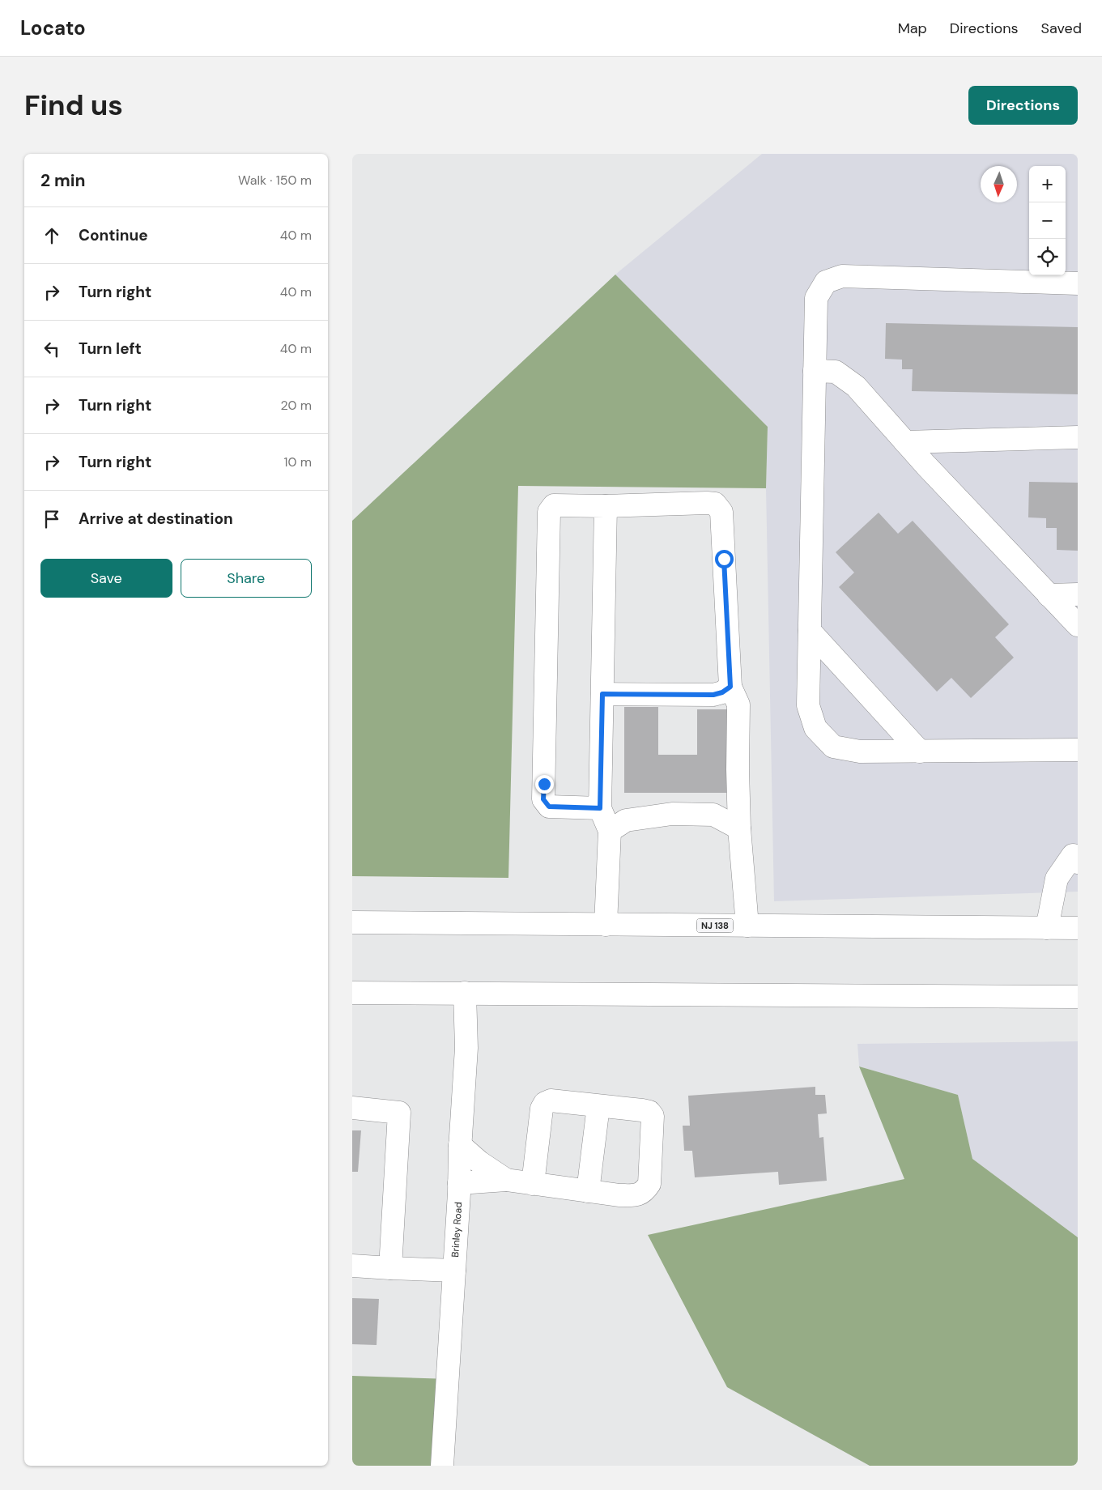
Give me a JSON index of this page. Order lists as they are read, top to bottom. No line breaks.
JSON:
{"streets":{"main road":["NJ 138","Brinley Road"]},"north":"bottom","page":{"header":"Locato","nav":["Map","Directions","Saved"],"buttons":["Directions",["Save","Share"]],"title":"Find us","heading":["2 min","Walk · 150 m"],"map_buttons":["+","−"],"list":[["Continue","40 m"],["Turn right","40 m"],["Turn left","40 m"],["Turn right","20 m"],["Turn right","10 m"],"Arrive at destination"]}}
